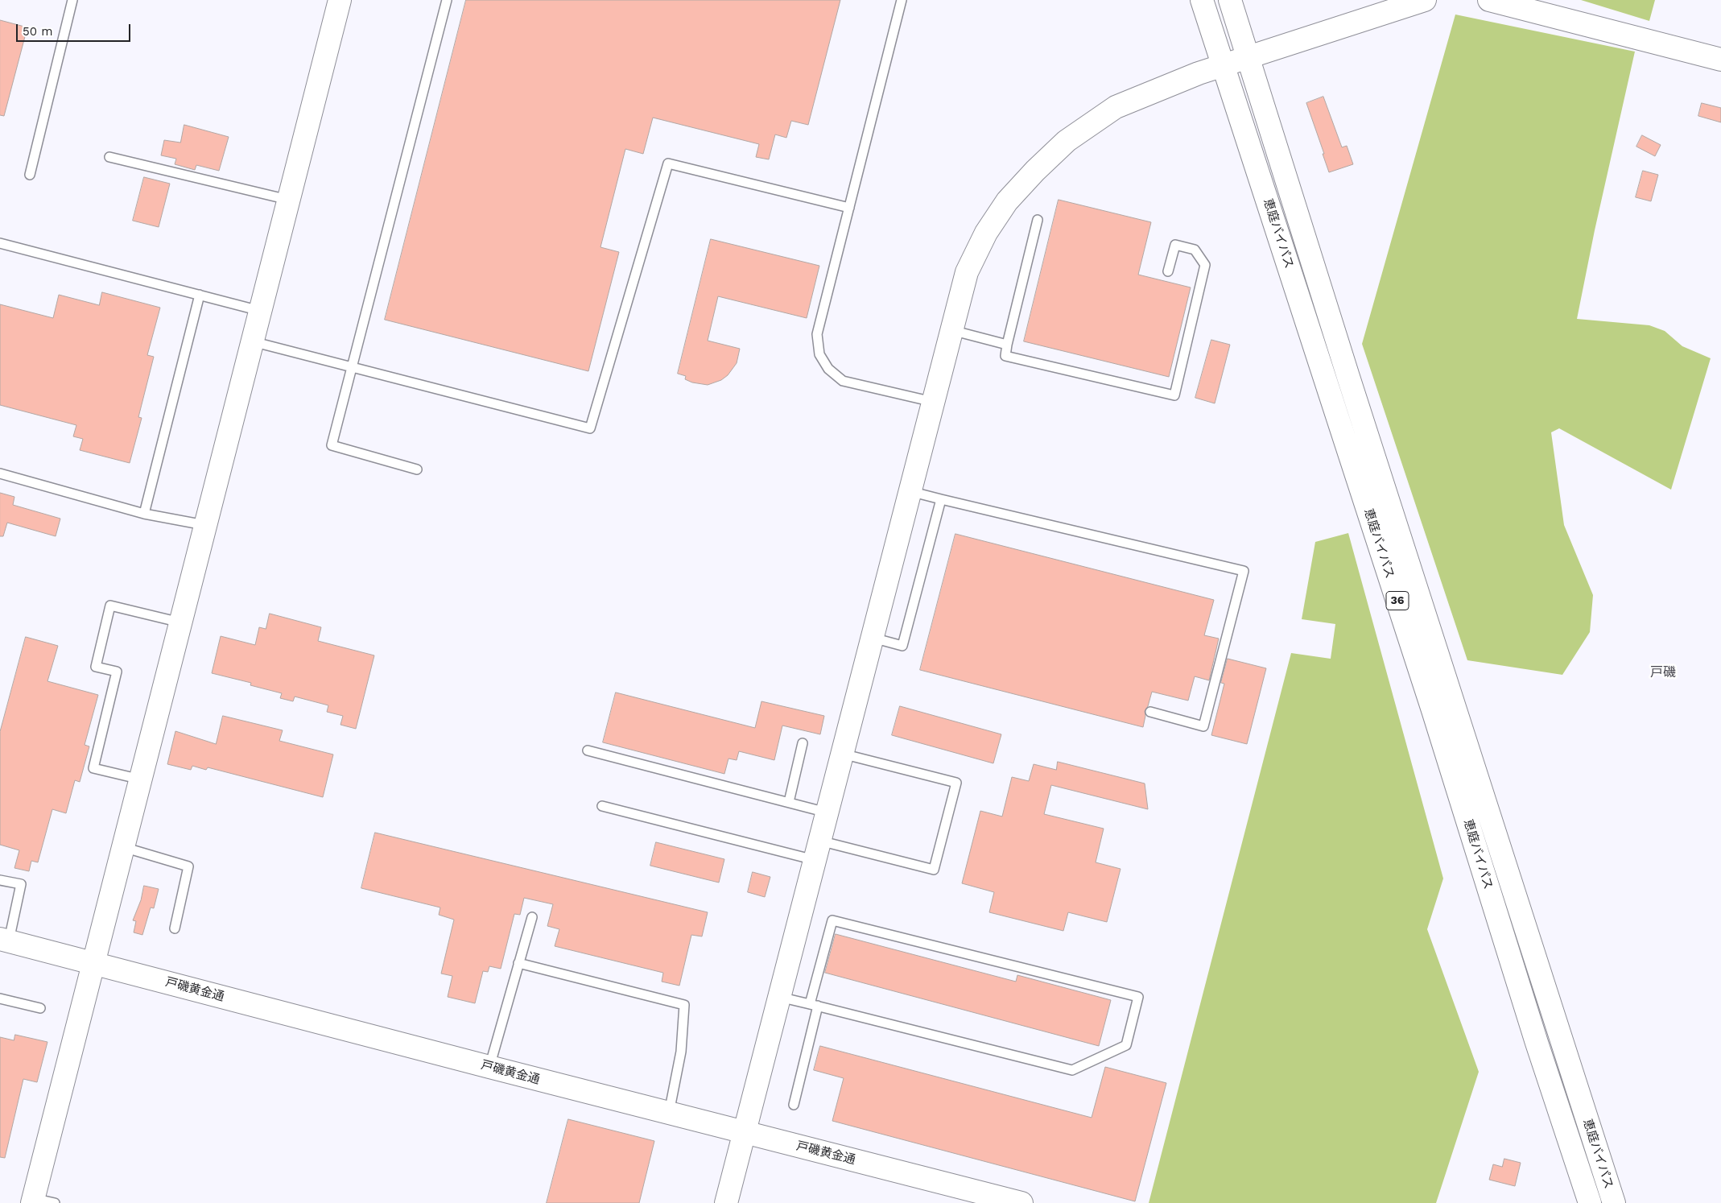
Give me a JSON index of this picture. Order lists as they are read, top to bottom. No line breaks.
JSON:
{"streets":{"main road":["恵庭バイパス","36","戸磯黄金通"]},"districts":["戸磯"],"scale_bar":"50 m"}
